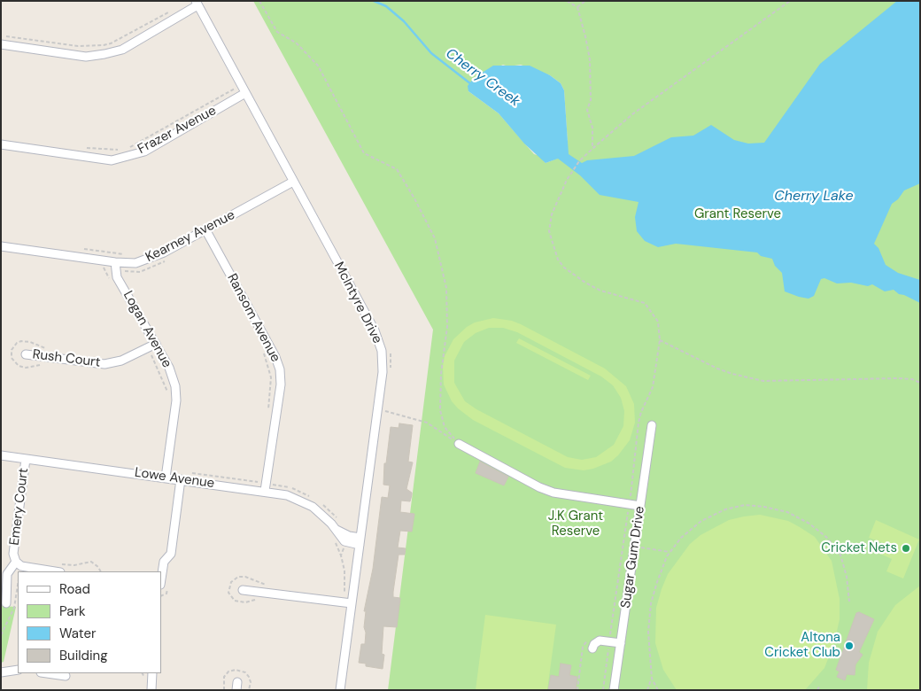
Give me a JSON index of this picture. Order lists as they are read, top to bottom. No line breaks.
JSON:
{"streets":{"street":["Frazer Avenue","Kearney Avenue","McIntyre Drive","Ransom Avenue","Logan Avenue","Rush Court","Lowe Avenue","Emery Court","Sugar Gum Drive"]},"crossings":[["Frazer Avenue","McIntyre Drive"],["Kearney Avenue","McIntyre Drive"],["Kearney Avenue","Ransom Avenue"],["Kearney Avenue","Logan Avenue"],["McIntyre Drive","Lowe Avenue"],["Ransom Avenue","Lowe Avenue"],["Logan Avenue","Rush Court"],["Logan Avenue","Lowe Avenue"],["Lowe Avenue","Emery Court"]],"water":["Cherry Creek","Cherry Lake"],"parks":["Grant Reserve","J.K Grant Reserve"],"places":["Cricket Nets","Altona Cricket Club"],"legend":["Road","Park","Water","Building"]}
